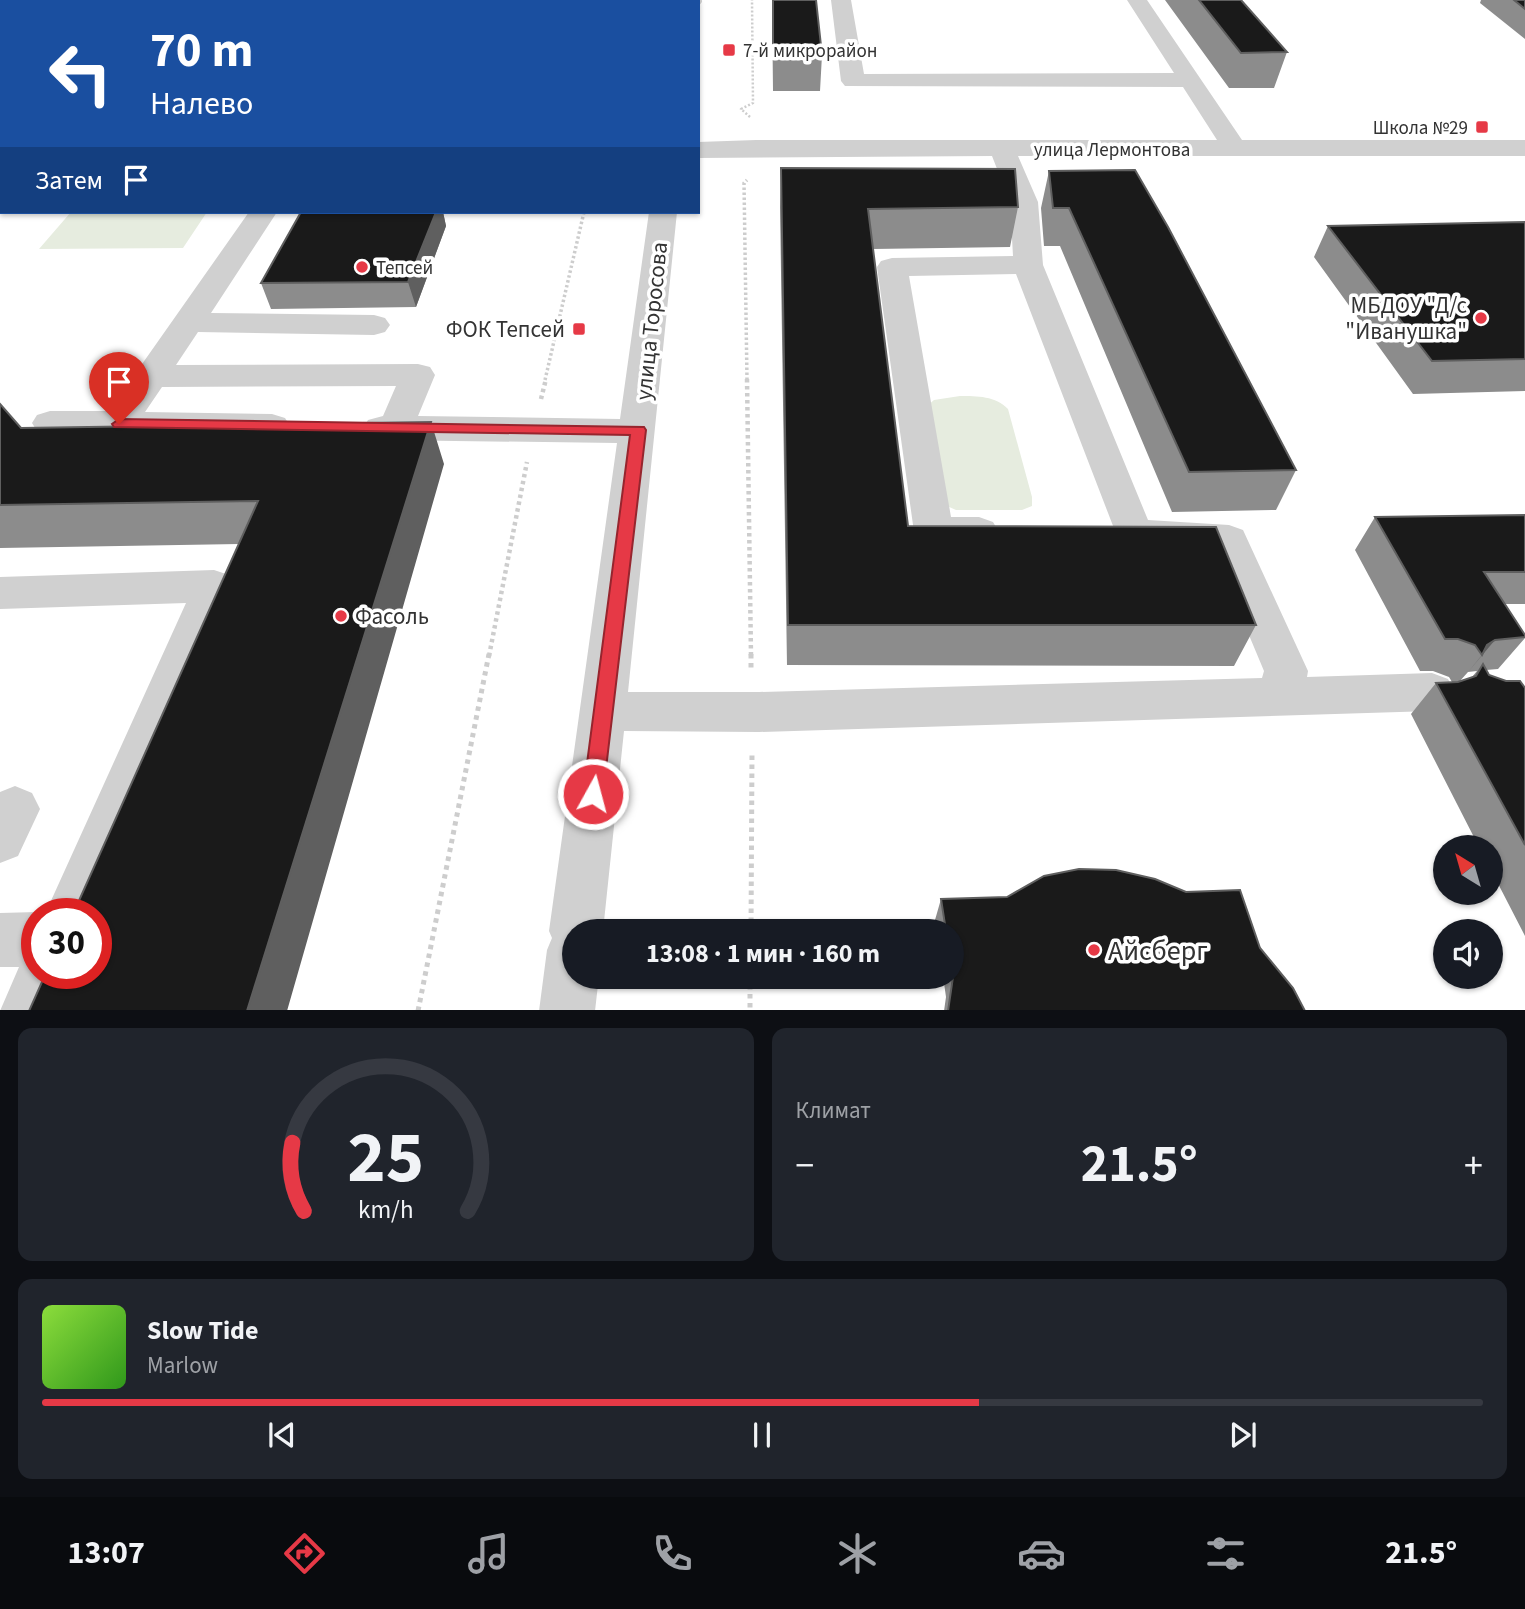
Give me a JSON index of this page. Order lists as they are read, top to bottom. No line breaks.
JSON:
{"streets":{"street":["улица Лермонтова","улица Торосова"]},"places":{"transit":["7-й микрорайон","Школа №29","ФОК Тепсей"],"other":["Тепсей","МБДОУ \"Д/с \"Иванушка\"","Фасоль","Айсберг"]},"north":"top left","page":{"turn":["70 m","Налево"],"then":"Затем","limit":"30","trip":"13:08 · 1 мин · 160 m","tile":"Климат","heat":["−","21.5°","+"],"song":["Slow Tide","Marlow"],"tabs":["13:07","21.5°"],"gauge":["25","km/h"]}}
